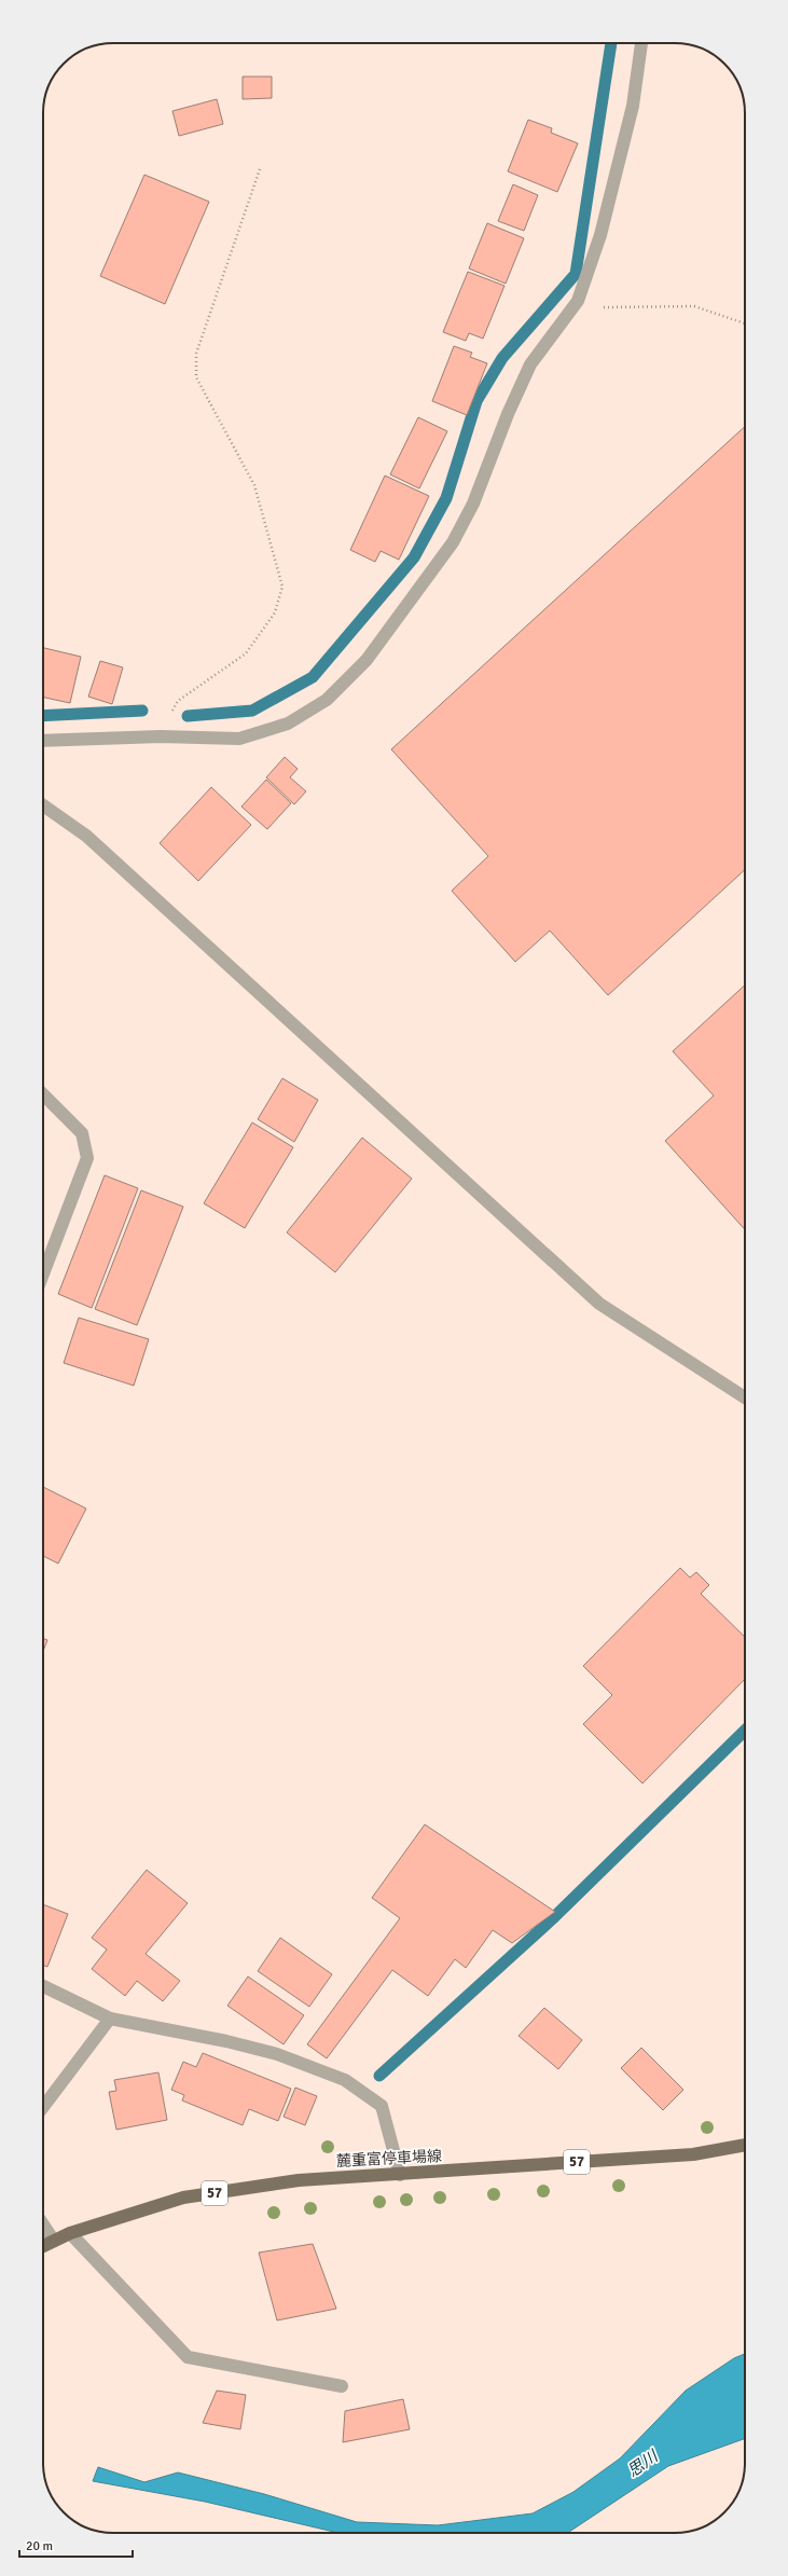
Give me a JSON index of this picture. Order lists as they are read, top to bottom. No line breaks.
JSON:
{"streets":{"main road":["麓重富停車場線","57"]},"water":["思川"],"scale_bar":"20 m"}
